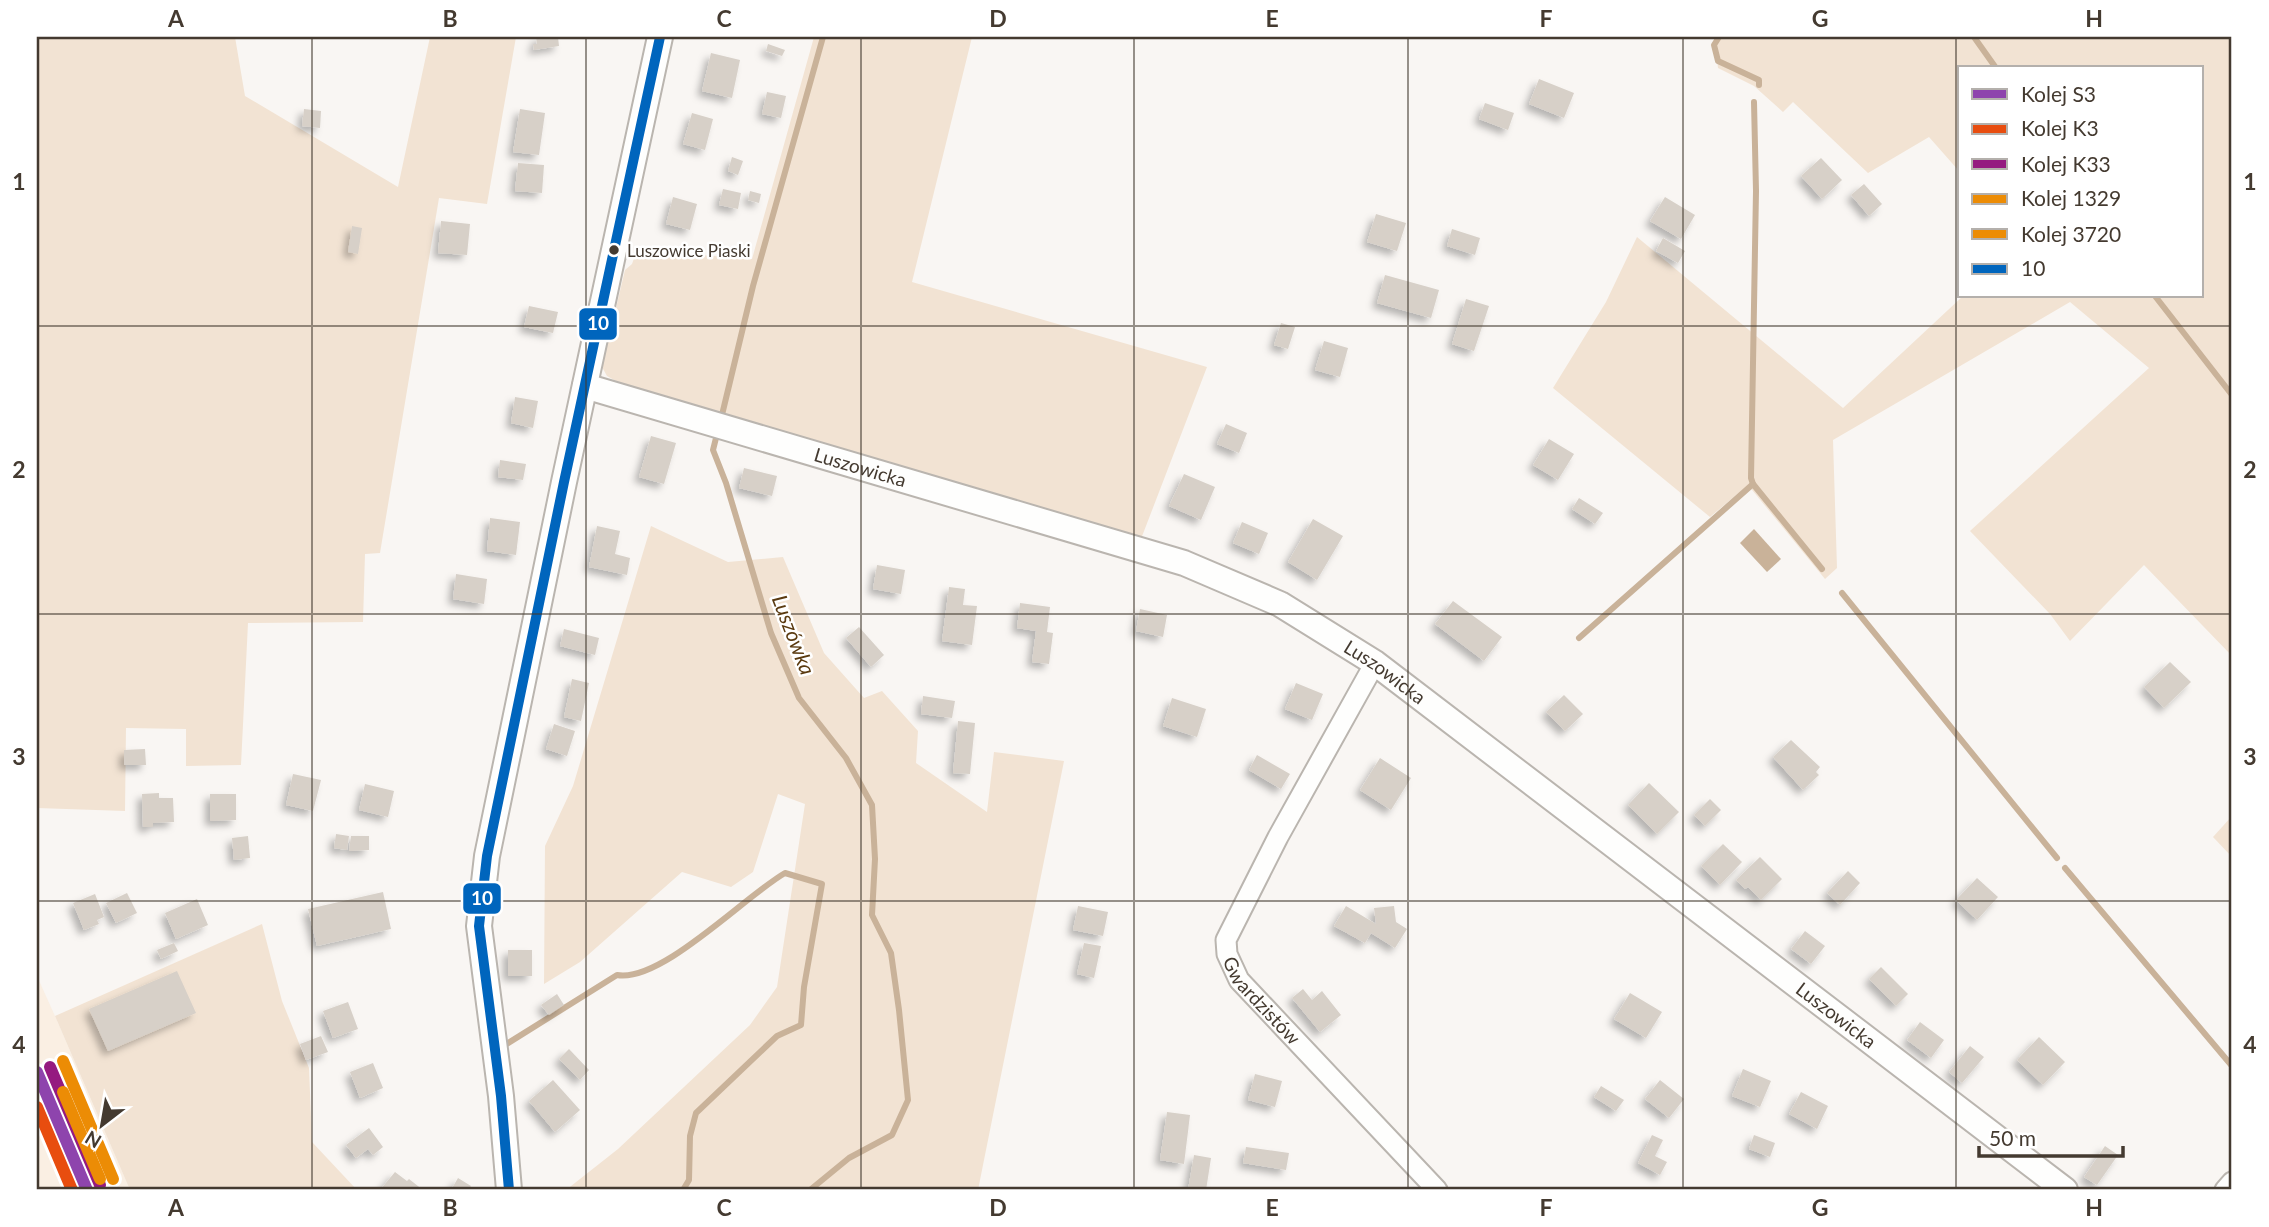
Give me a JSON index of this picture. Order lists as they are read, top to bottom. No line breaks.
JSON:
{"streets":{"street":["Luszowicka","Gwardzistów"]},"crossings":[["Luszowicka","Gwardzistów"]],"water":["Luszówka"],"places":["Luszowice Piaski"],"lines":["transit line 10","rail line 1329","rail line K33","rail line S3","rail line 3720","rail line K3"],"legend":["Kolej S3","Kolej K3","Kolej K33","Kolej 1329","Kolej 3720","10"],"scale_bar":"50 m","north":"bottom left","grid":{"columns":["A","B","C","D","E","F","G","H"],"rows":["1","2","3","4"]}}
